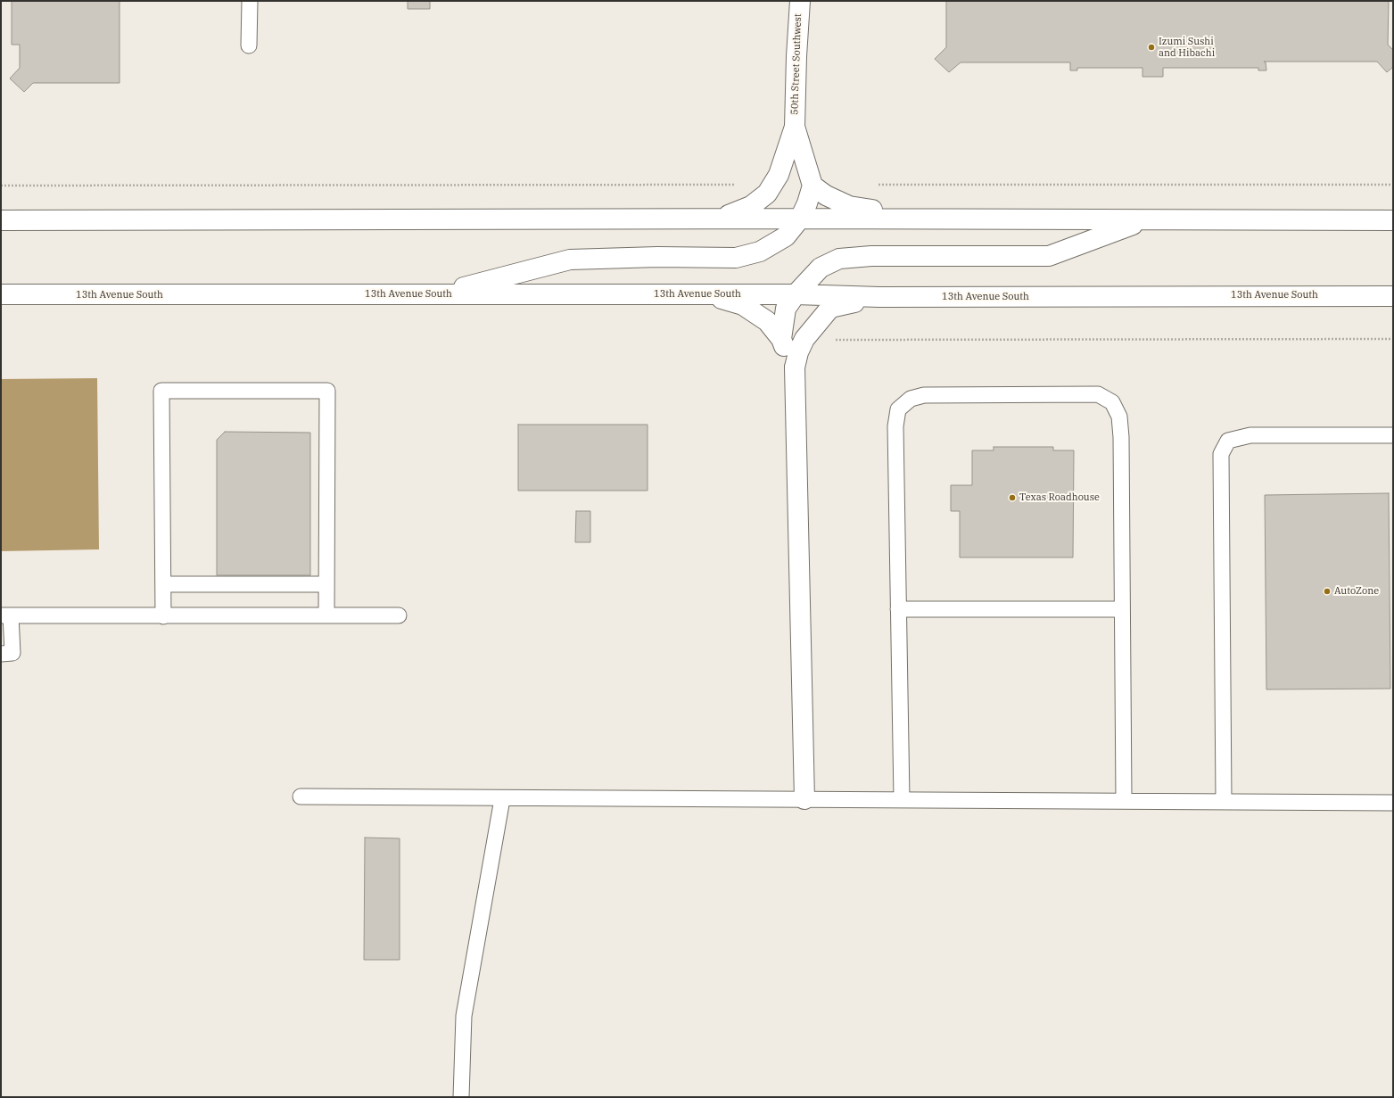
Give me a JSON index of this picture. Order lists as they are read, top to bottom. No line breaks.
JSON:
{"streets":{"main road":["50th Street Southwest","13th Avenue South"]},"places":["Izumi Sushi and Hibachi","Texas Roadhouse","AutoZone"]}
